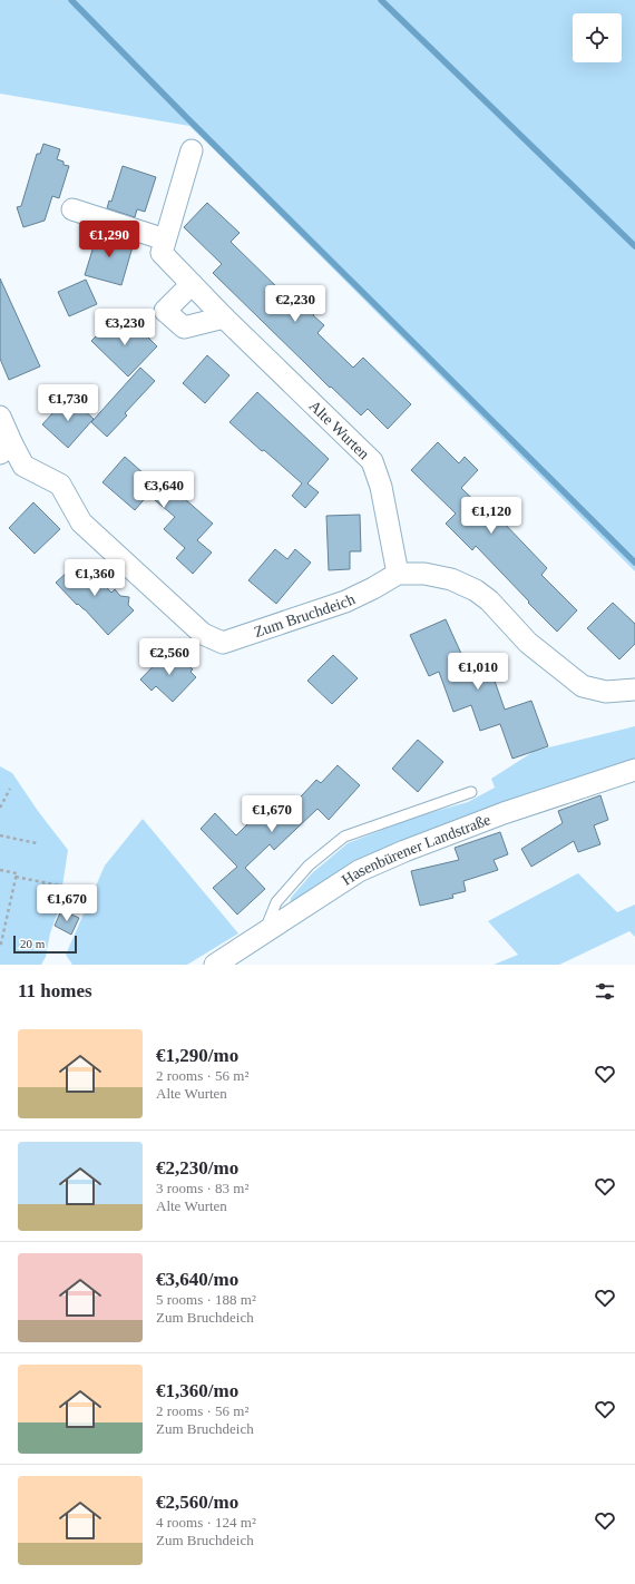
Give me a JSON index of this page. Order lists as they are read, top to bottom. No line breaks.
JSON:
{"streets":{"street":["Alte Wurten","Zum Bruchdeich","Hasenbürener Landstraße"]},"crossings":[["Alte Wurten","Zum Bruchdeich"]],"scale_bar":"20 m","page":{"price":["€1,290","€2,230","€3,230","€1,730","€3,640","€1,120","€1,360","€2,560","€1,010","€1,670","€1,670"],"scale":"20 m","heading":"11 homes","list":[{"name":"€1,290/mo","note":"2 rooms · 56 m² · Alte Wurten"},{"name":"€2,230/mo","note":"3 rooms · 83 m² · Alte Wurten"},{"name":"€3,640/mo","note":"5 rooms · 188 m² · Zum Bruchdeich"},{"name":"€1,360/mo","note":"2 rooms · 56 m² · Zum Bruchdeich"},{"name":"€2,560/mo","note":"4 rooms · 124 m² · Zum Bruchdeich"}]}}
